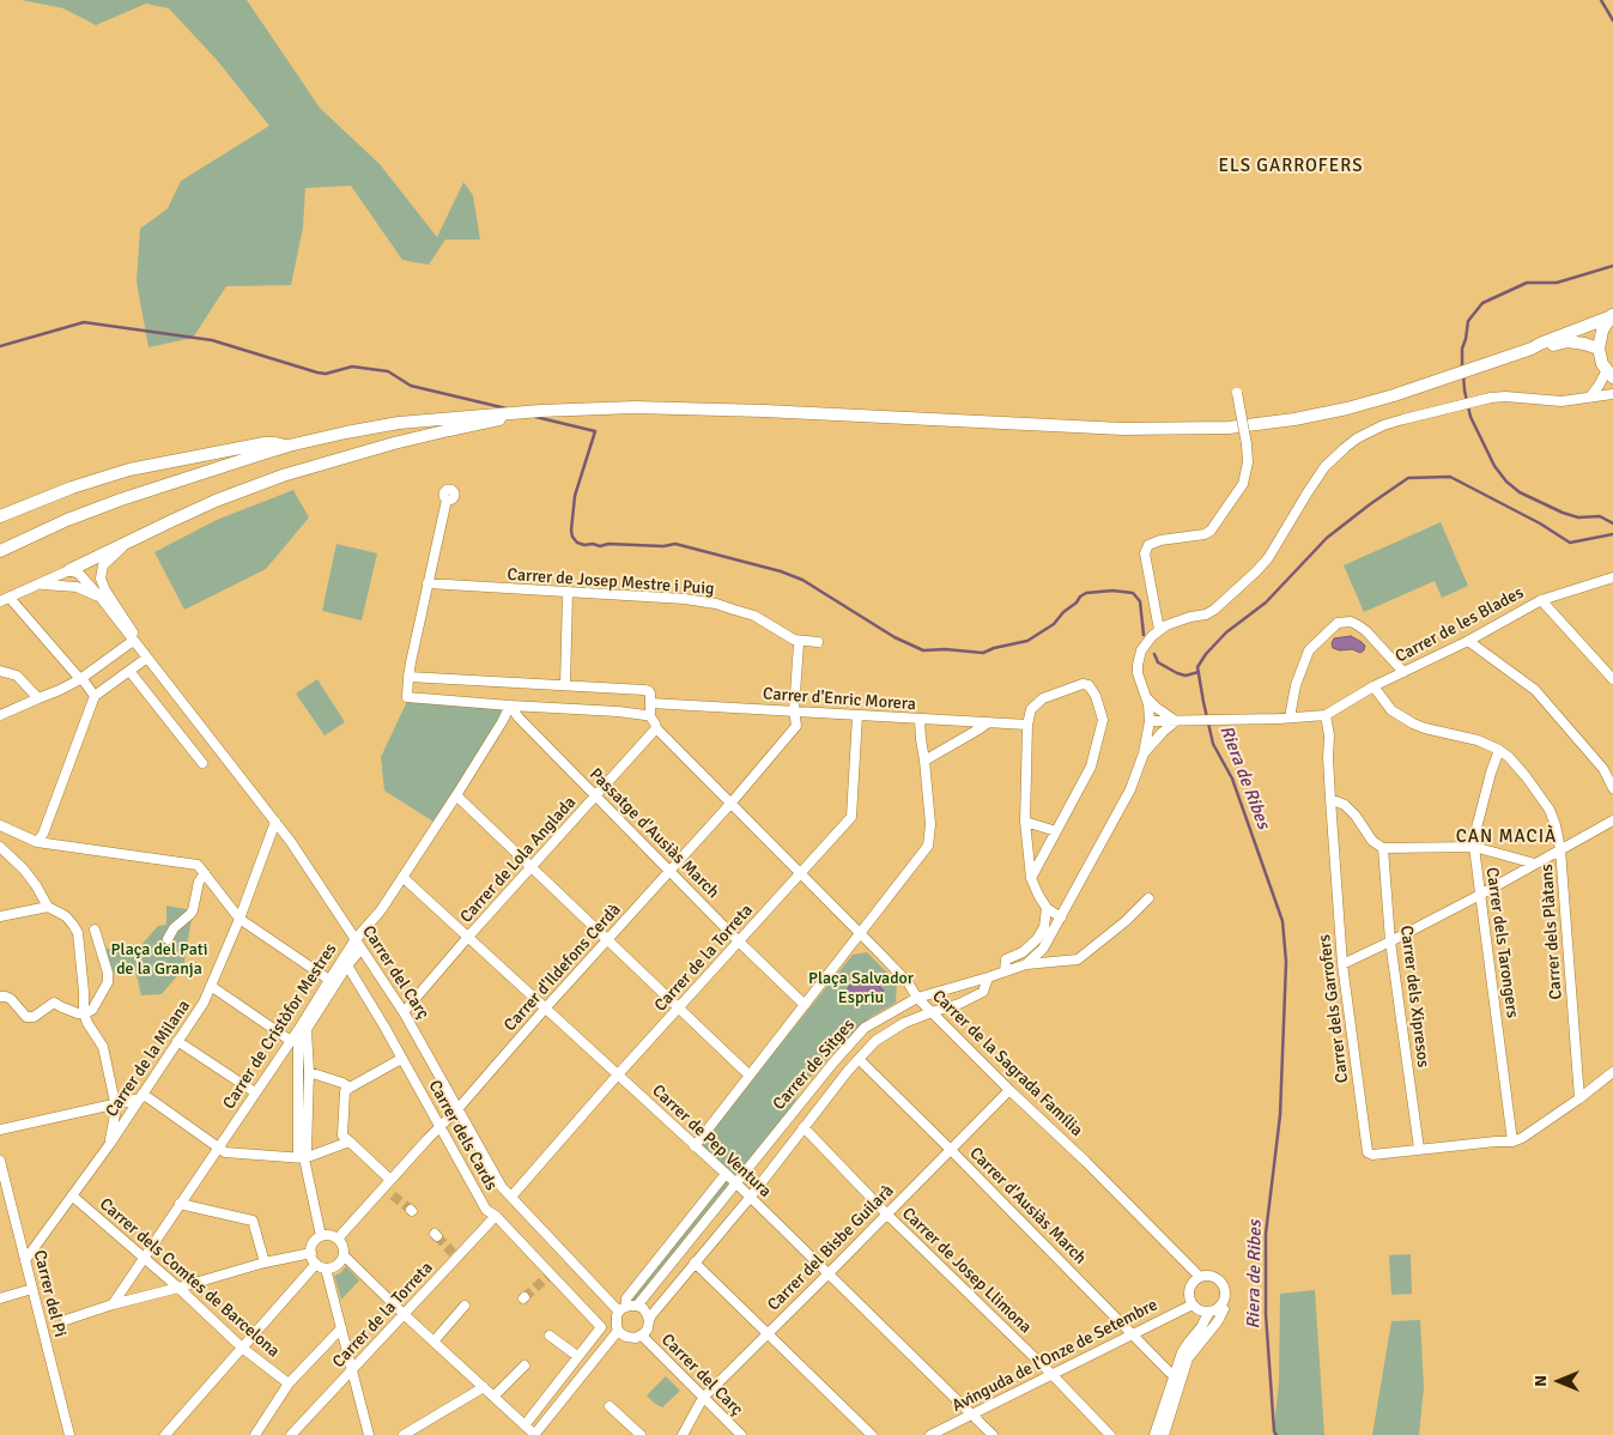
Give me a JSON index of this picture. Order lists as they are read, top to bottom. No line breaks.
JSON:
{"streets":{"street":["Carrer de Josep Mestre i Puig","Carrer de les Blades","Carrer d'Enric Morera","Passatge d'Ausiàs March","Carrer de Lola Anglada","Carrer dels Plàtans","Carrer dels Tarongers","Carrer de la Torreta","Carrer d'Ildefons Cerdà","Carrer del Carç","Carrer dels Xipresos","Carrer dels Garrofers","Carrer de Cristòfor Mestres","Carrer de la Milana","Carrer de la Sagrada Família","Carrer de Sitges","Carrer dels Cards","Carrer de Pep Ventura","Carrer d'Ausiàs March","Carrer del Bisbe Guilarà","Carrer de Josep Llimona","Carrer dels Comtes de Barcelona","Carrer del Pi","Avinguda de l'Onze de Setembre"]},"crossings":[["Carrer de Josep Mestre i Puig","Carrer d'Ildefons Cerdà"],["Carrer de les Blades","Carrer dels Plàtans"],["Carrer de les Blades","Carrer dels Garrofers"],["Carrer d'Enric Morera","Carrer de la Torreta"],["Carrer d'Enric Morera","Carrer d'Ildefons Cerdà"],["Passatge d'Ausiàs March","Carrer de Lola Anglada"],["Passatge d'Ausiàs March","Carrer de la Torreta"],["Passatge d'Ausiàs March","Carrer d'Ildefons Cerdà"],["Passatge d'Ausiàs March","Carrer de Cristòfor Mestres"],["Carrer de Lola Anglada","Carrer del Carç"],["Carrer de Lola Anglada","Carrer de la Sagrada Família"],["Carrer de Lola Anglada","Carrer de Pep Ventura"],["Carrer dels Plàtans","Carrer dels Tarongers"],["Carrer dels Tarongers","Carrer dels Garrofers"],["Carrer de la Torreta","Carrer del Carç"],["Carrer de la Torreta","Carrer de la Sagrada Família"],["Carrer de la Torreta","Carrer dels Cards"],["Carrer de la Torreta","Carrer de Pep Ventura"],["Carrer d'Ildefons Cerdà","Carrer del Carç"],["Carrer d'Ildefons Cerdà","Carrer de la Sagrada Família"],["Carrer d'Ildefons Cerdà","Carrer dels Cards"],["Carrer d'Ildefons Cerdà","Carrer de Pep Ventura"],["Carrer del Carç","Carrer de Cristòfor Mestres"],["Carrer del Carç","Carrer de la Milana"],["Carrer del Carç","Carrer de Sitges"],["Carrer del Carç","Carrer del Bisbe Guilarà"],["Carrer dels Xipresos","Carrer dels Garrofers"],["Carrer de Cristòfor Mestres","Carrer de Pep Ventura"],["Carrer de Cristòfor Mestres","Carrer dels Comtes de Barcelona"],["Carrer de la Milana","Carrer dels Comtes de Barcelona"],["Carrer de la Milana","Carrer del Pi"],["Carrer de la Sagrada Família","Carrer de Sitges"],["Carrer de la Sagrada Família","Carrer del Bisbe Guilarà"],["Carrer de la Sagrada Família","Avinguda de l'Onze de Setembre"],["Carrer de Sitges","Carrer de Pep Ventura"],["Carrer de Pep Ventura","Carrer del Bisbe Guilarà"],["Carrer de Pep Ventura","Avinguda de l'Onze de Setembre"],["Carrer d'Ausiàs March","Carrer del Bisbe Guilarà"],["Carrer d'Ausiàs March","Avinguda de l'Onze de Setembre"],["Carrer del Bisbe Guilarà","Carrer de Josep Llimona"],["Carrer de Josep Llimona","Avinguda de l'Onze de Setembre"]],"districts":["ELS GARROFERS","CAN MACIÀ"],"water":["Riera de Ribes"],"parks":["Plaça del Pati de la Granja","Plaça Salvador Espriu"],"north":"left"}
